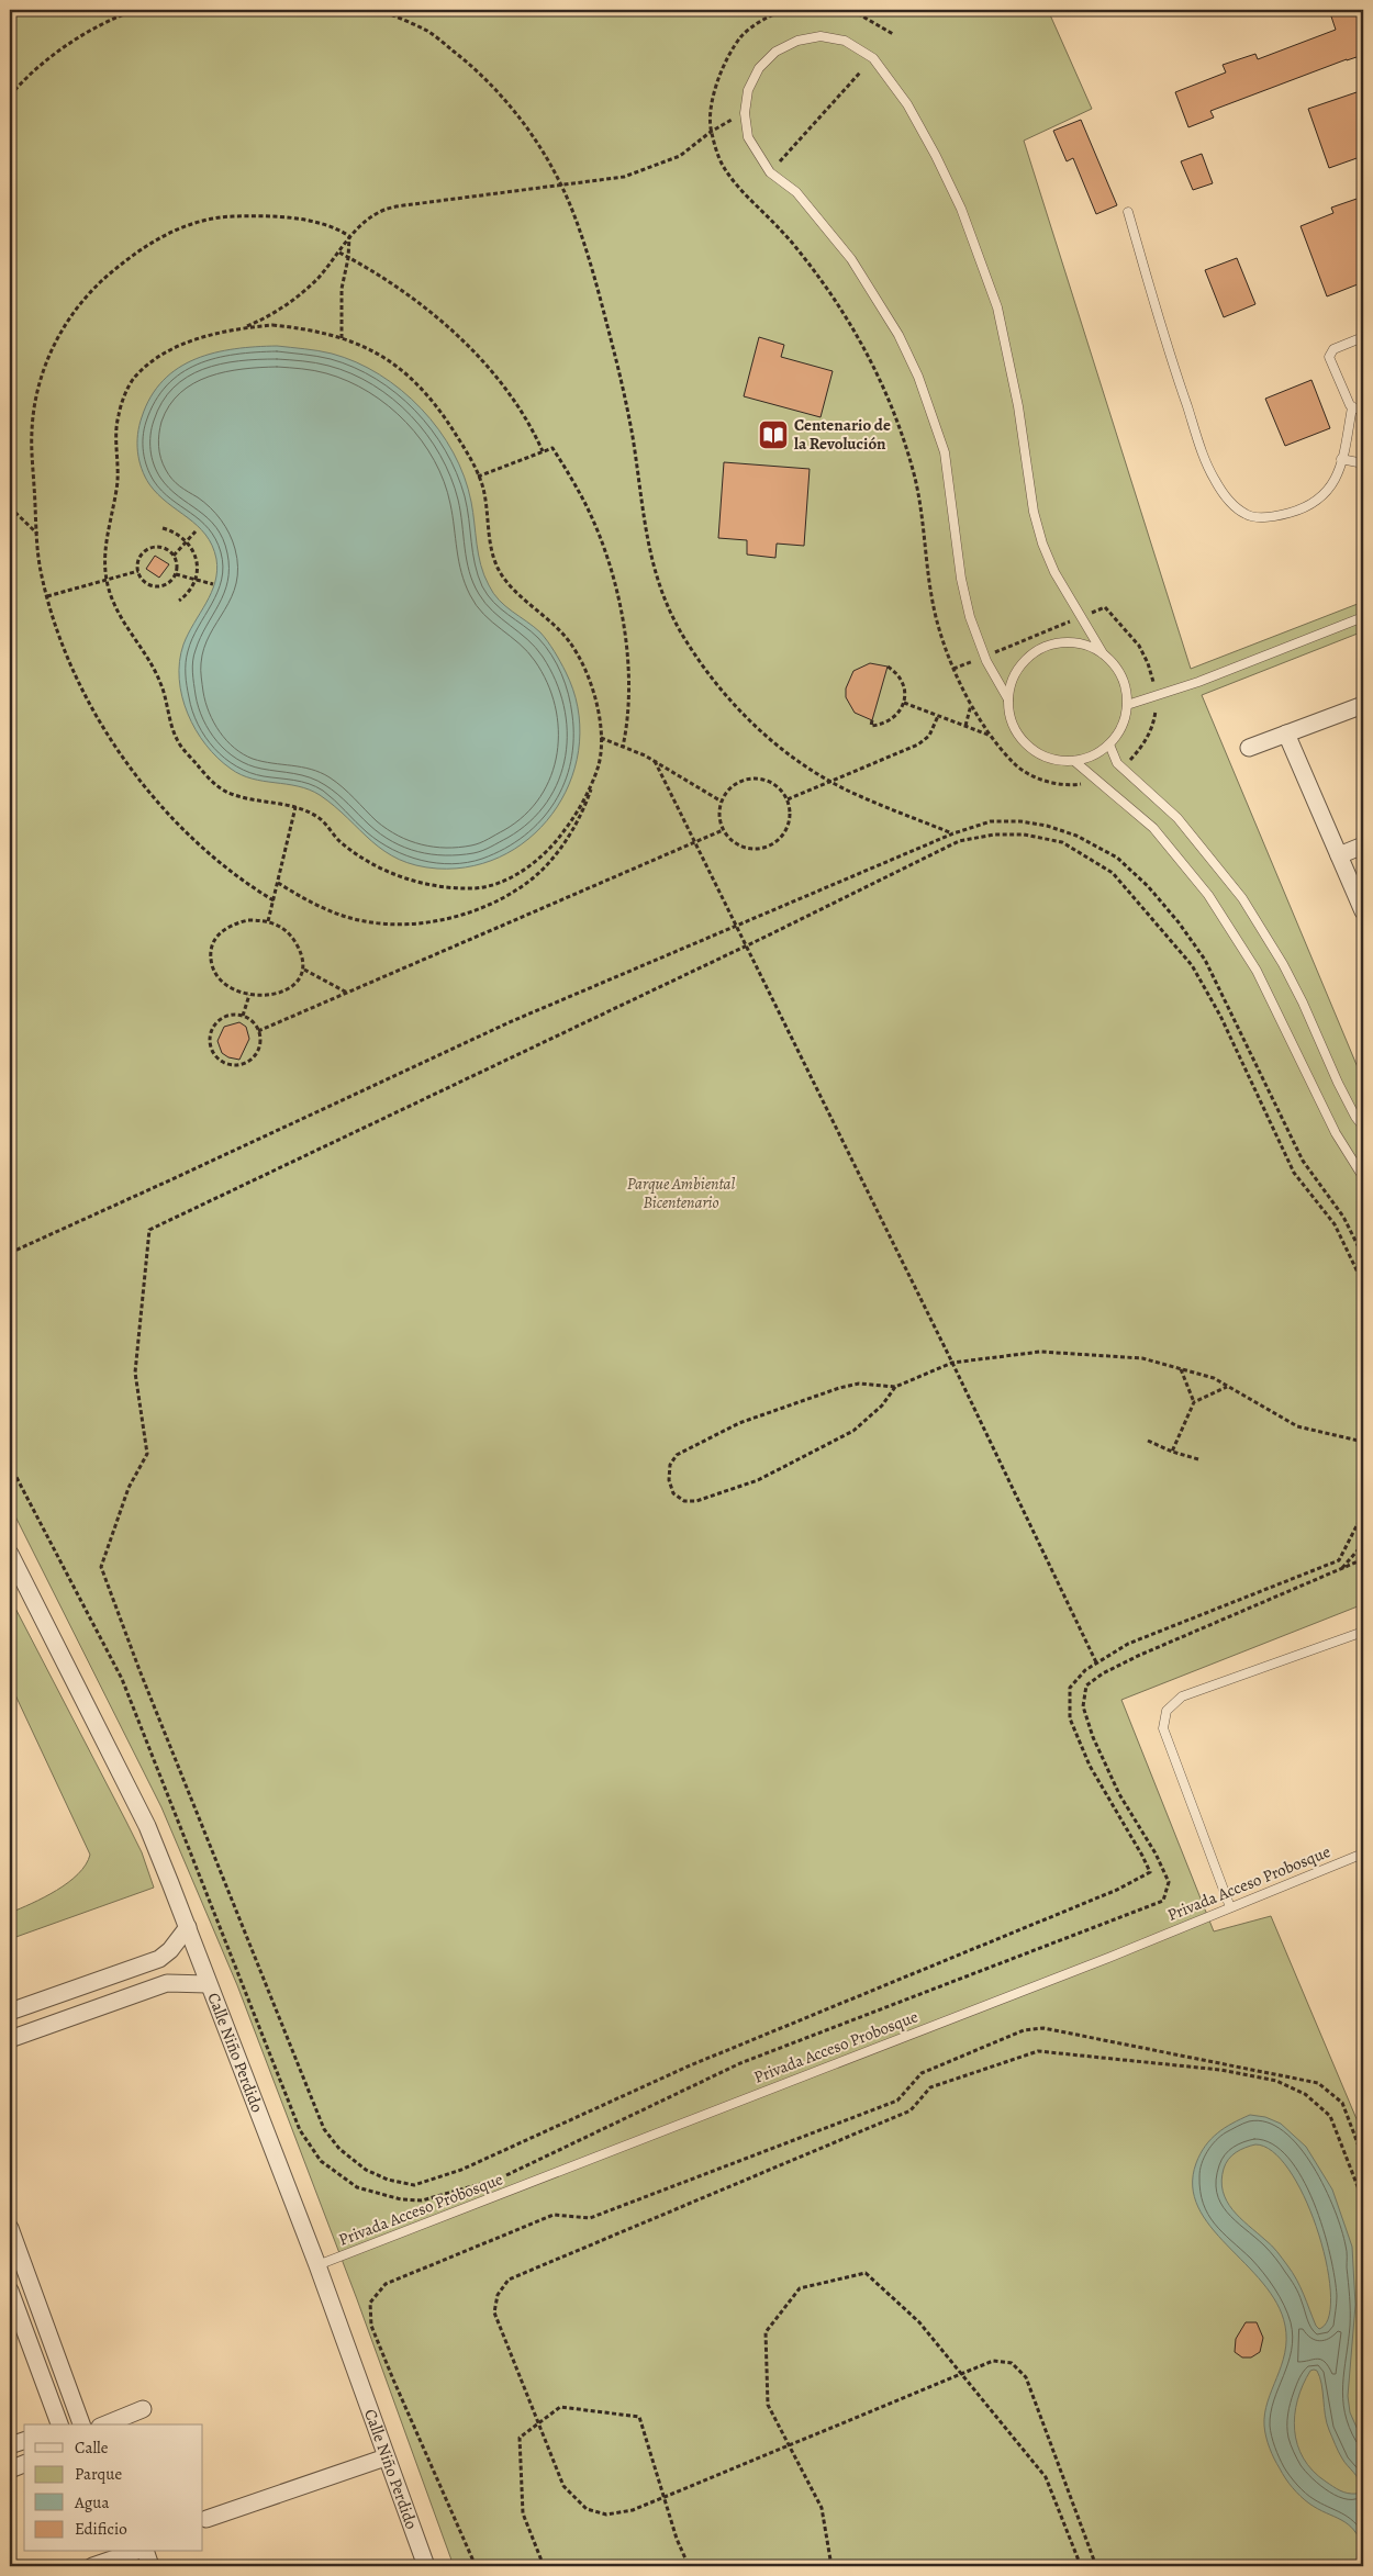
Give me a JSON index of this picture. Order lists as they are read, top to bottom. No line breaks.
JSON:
{"streets":{"street":["Calle Niño Perdido"],"lane":["Privada Acceso Probosque"]},"crossings":[["Privada Acceso Probosque","Calle Niño Perdido"]],"parks":["Parque Ambiental Bicentenario"],"places":{"library":["Centenario de la Revolución"]},"legend":["Calle","Parque","Agua","Edificio"]}
